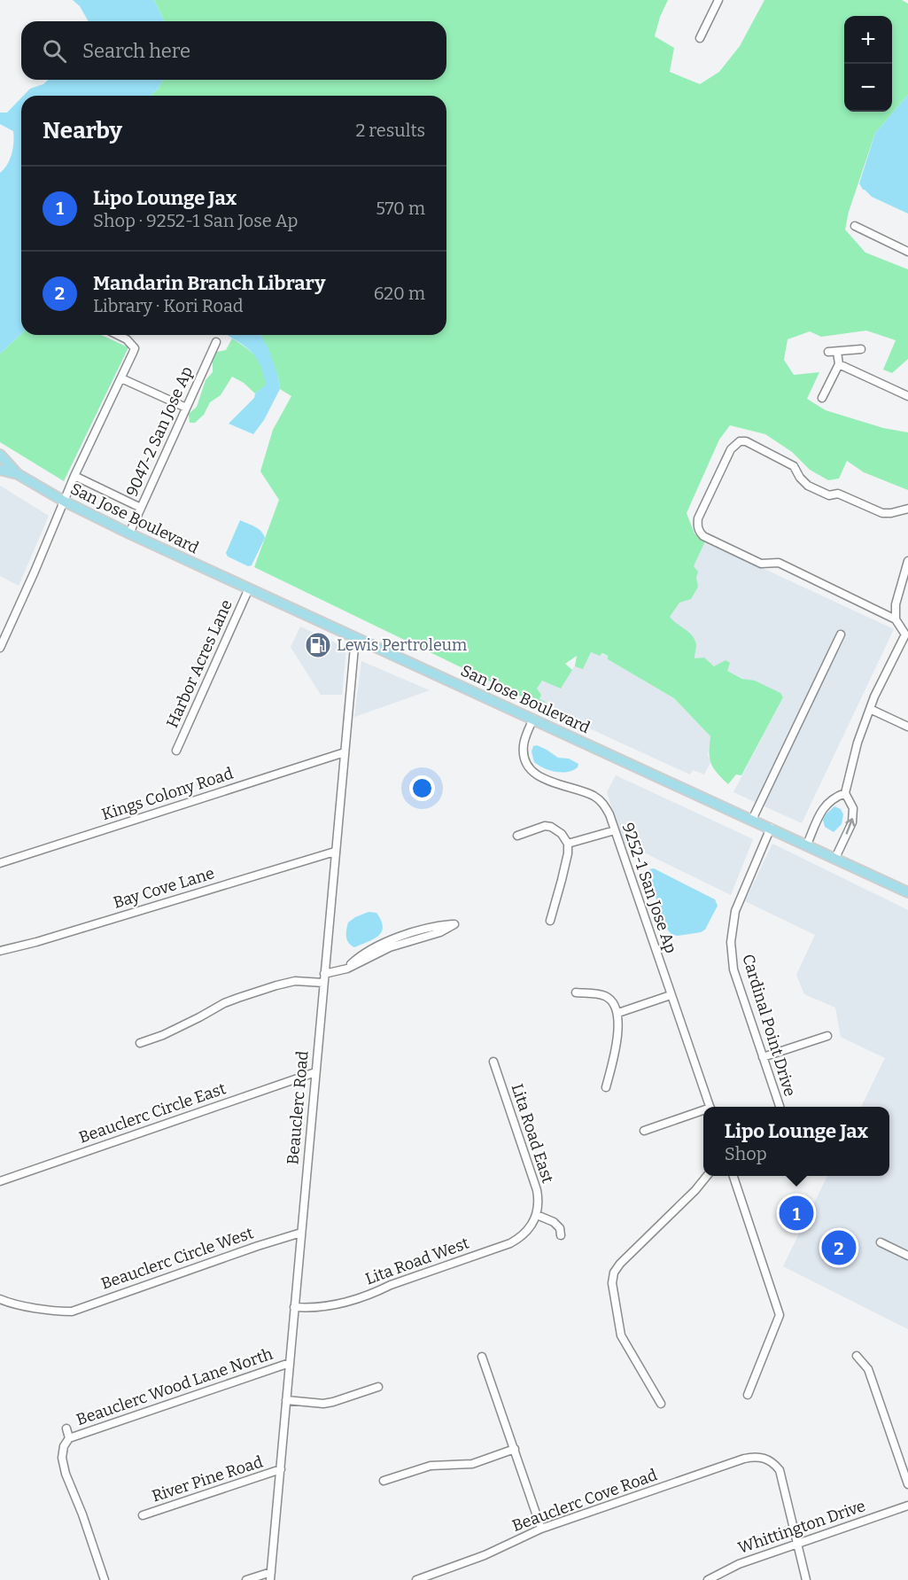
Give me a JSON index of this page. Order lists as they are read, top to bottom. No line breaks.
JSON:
{"streets":{"main road":["San Jose Boulevard"],"street":["9047-2 San Jose Ap","Harbor Acres Lane","Kings Colony Road","Bay Cove Lane","9252-1 San Jose Ap","Cardinal Point Drive","Beauclerc Road","Beauclerc Circle East","Lita Road East","Beauclerc Circle West","Lita Road West","Beauclerc Wood Lane North","River Pine Road","Beauclerc Cove Road","Whittington Drive"]},"crossings":[["9047-2 San Jose Ap","San Jose Boulevard"],["San Jose Boulevard","Harbor Acres Lane"],["San Jose Boulevard","9252-1 San Jose Ap"],["San Jose Boulevard","Cardinal Point Drive"],["San Jose Boulevard","Beauclerc Road"],["Kings Colony Road","Beauclerc Road"],["Bay Cove Lane","Beauclerc Road"],["Beauclerc Road","Beauclerc Circle East"],["Beauclerc Road","Beauclerc Circle West"],["Beauclerc Road","Lita Road West"],["Beauclerc Road","Beauclerc Wood Lane North"],["Beauclerc Road","River Pine Road"],["Lita Road East","Lita Road West"],["Beauclerc Cove Road","Whittington Drive"]],"places":{"fuel station":["Lewis Pertroleum"]},"page":{"map_buttons":["+","−"],"search":"Search here","heading":["Nearby","2 results"],"list":[{"mark":"1","name":"Lipo Lounge Jax","note":"Shop · 9252-1 San Jose Ap","value":"570 m"},{"mark":"2","name":"Mandarin Branch Library","note":"Library · Kori Road","value":"620 m"}],"popup":["Lipo Lounge Jax","Shop"],"pins":["1","2"]}}
